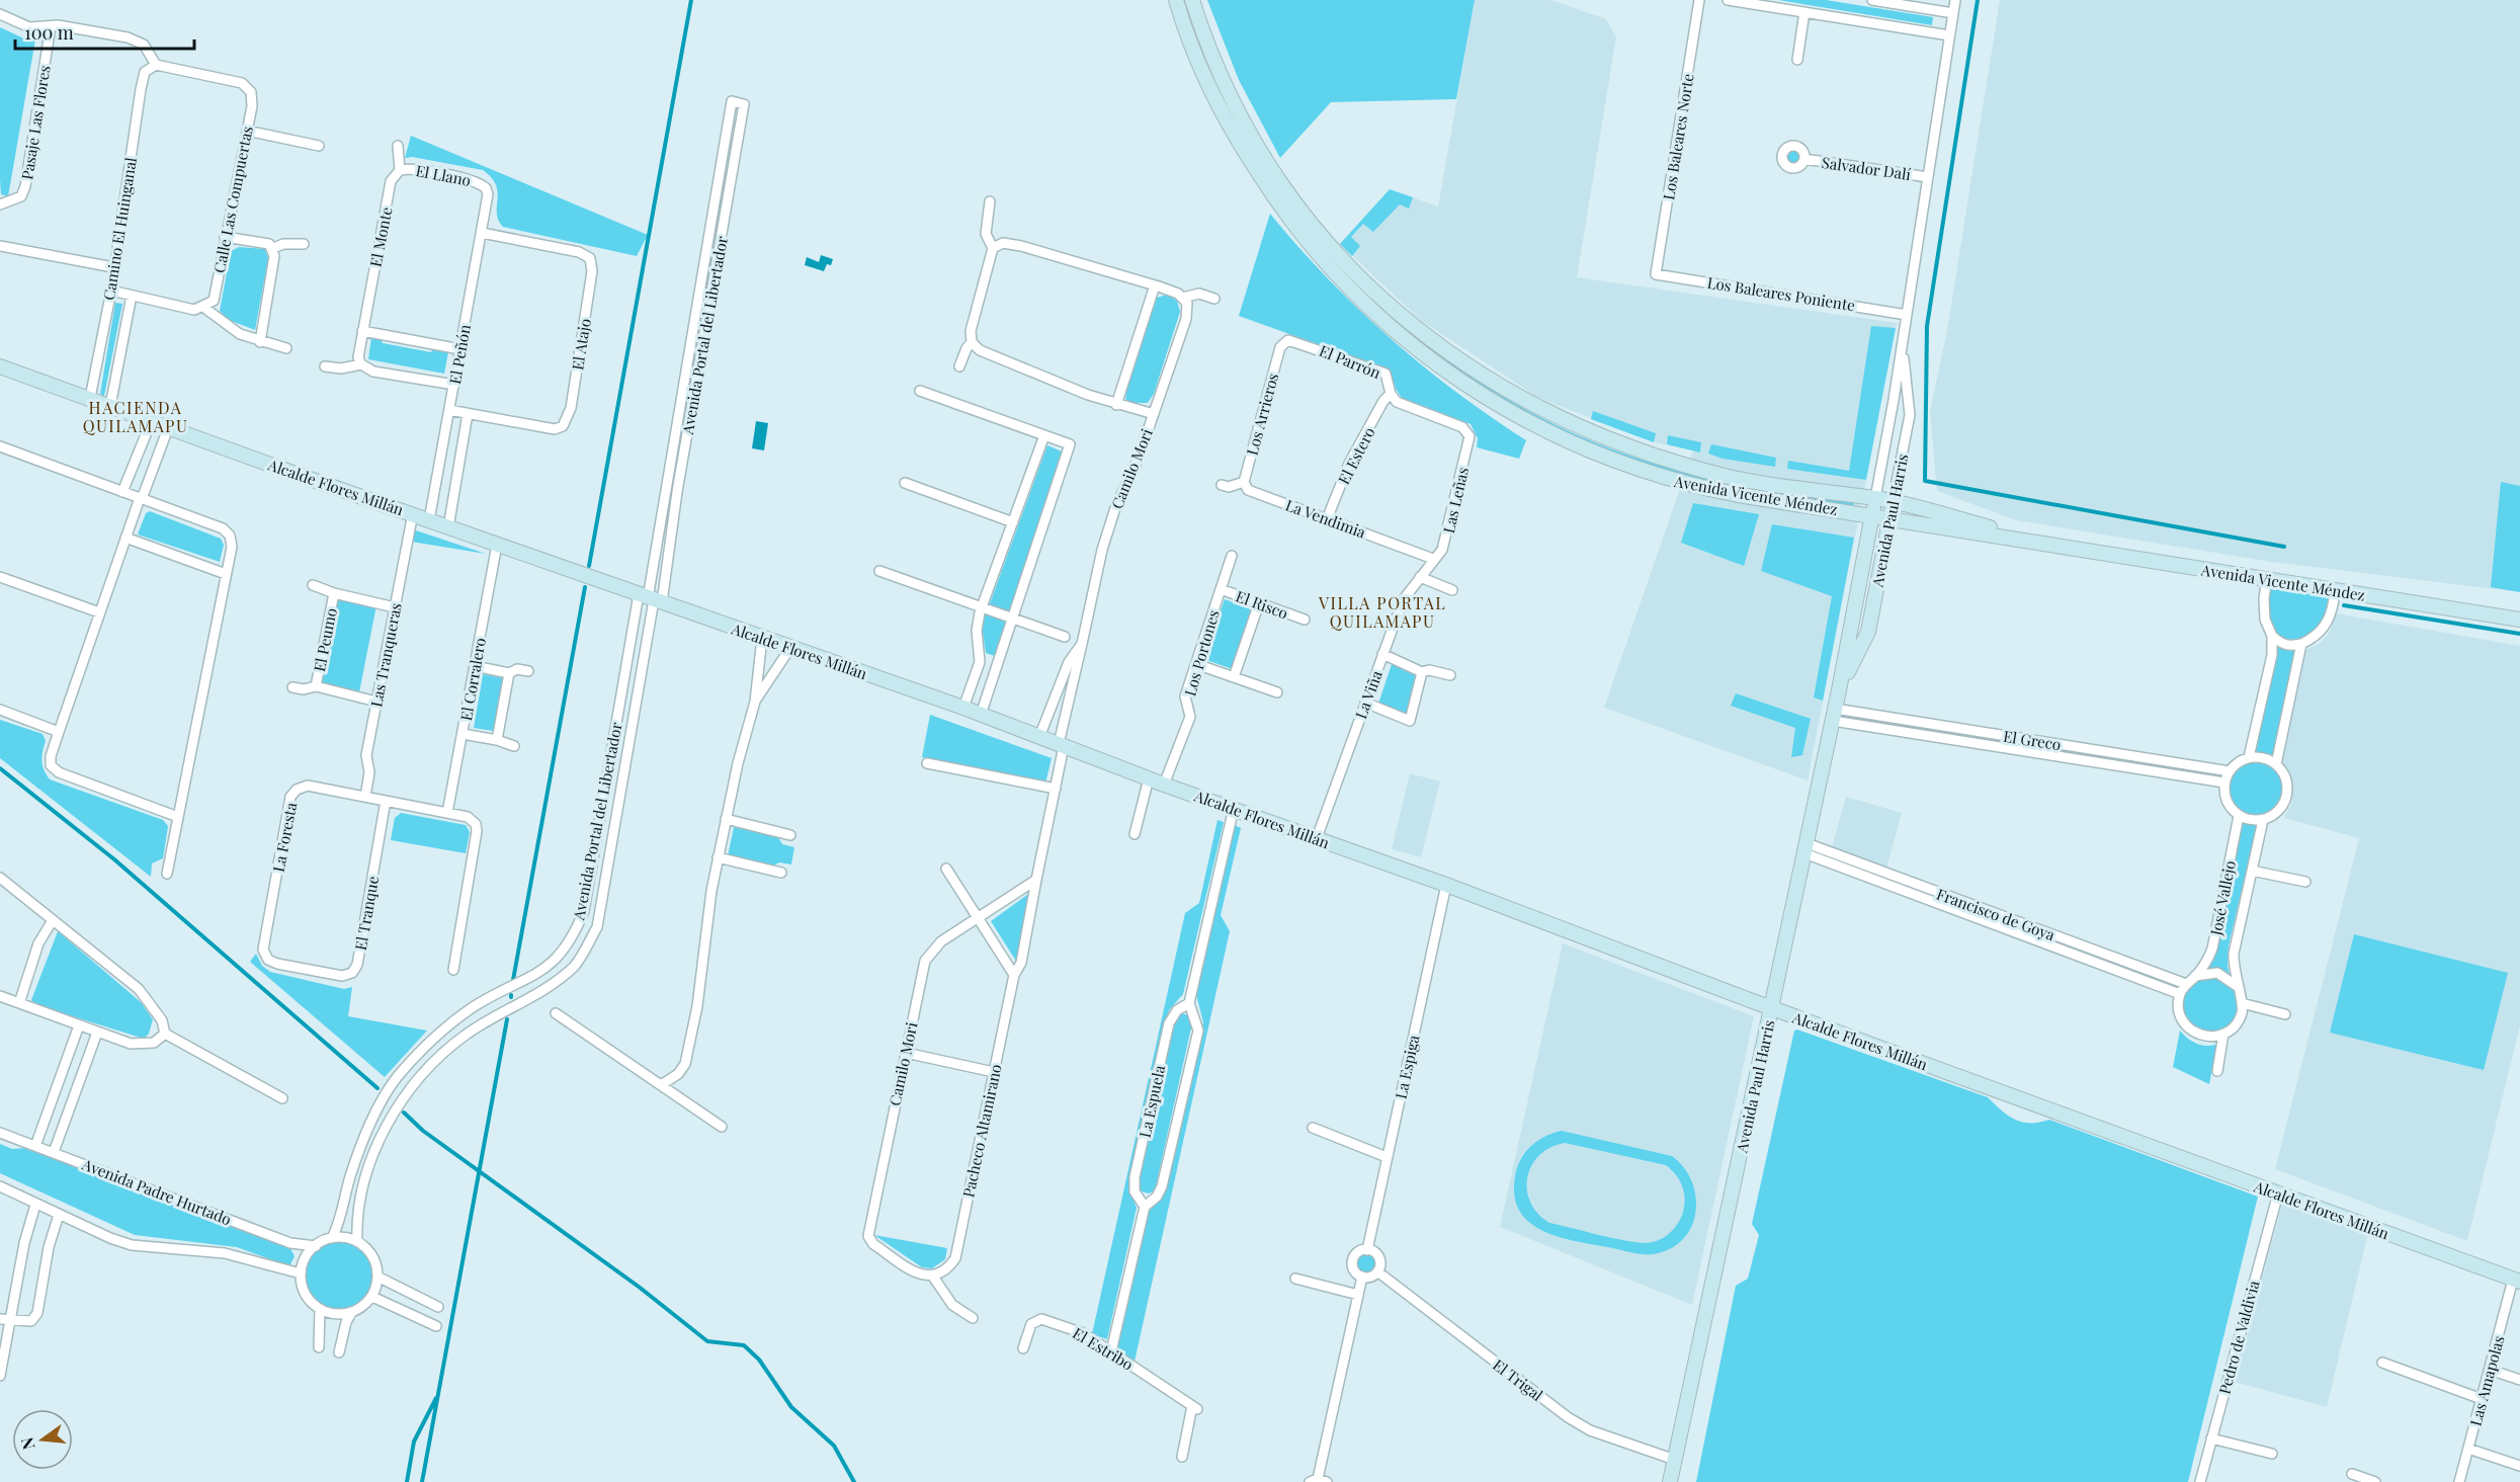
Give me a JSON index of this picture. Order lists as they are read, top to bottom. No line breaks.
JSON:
{"streets":{"main road":["Alcalde Flores Millán","Avenida Vicente Méndez","Avenida Paul Harris"],"street":["Pasaje Las Flores","Los Baleares Norte","Salvador Dalí","El Llano","Calle Las Compuertas","Camino El Huinganal","El Monte","Los Baleares Poniente","Avenida Portal del Libertador","El Atajo","El Peñón","El Parrón","Los Arrieros","El Estero","Camilo Mori","Las Leñas","La Vendimia","El Risco","El Peumo","Los Portones","Las Tranqueras","El Corralero","La Viña","El Greco","La Foresta","José Vallejo","El Tranque","Francisco de Goya","La Espiga","La Espuela","Pacheco Altamirano","Avenida Padre Hurtado","Pedro de Valdivia","El Estribo","El Trigal","Las Amapolas"]},"crossings":[["Los Baleares Norte","Los Baleares Poniente"],["Salvador Dalí","Avenida Paul Harris"],["El Llano","El Monte"],["El Llano","El Peñón"],["Calle Las Compuertas","Camino El Huinganal"],["Camino El Huinganal","Alcalde Flores Millán"],["Los Baleares Poniente","Avenida Paul Harris"],["Avenida Portal del Libertador","Alcalde Flores Millán"],["Avenida Portal del Libertador","Avenida Padre Hurtado"],["El Atajo","El Peñón"],["El Peñón","Alcalde Flores Millán"],["El Parrón","Los Arrieros"],["El Parrón","El Estero"],["El Parrón","Las Leñas"],["Los Arrieros","La Vendimia"],["El Estero","La Vendimia"],["Camilo Mori","Alcalde Flores Millán"],["Camilo Mori","Pacheco Altamirano"],["Alcalde Flores Millán","Avenida Paul Harris"],["Alcalde Flores Millán","Los Portones"],["Alcalde Flores Millán","Las Tranqueras"],["Alcalde Flores Millán","El Corralero"],["Alcalde Flores Millán","La Viña"],["Alcalde Flores Millán","La Espiga"],["Alcalde Flores Millán","La Espuela"],["Alcalde Flores Millán","Pedro de Valdivia"],["Alcalde Flores Millán","Las Amapolas"],["Avenida Vicente Méndez","Avenida Paul Harris"],["Las Leñas","La Vendimia"],["Las Leñas","La Viña"],["La Vendimia","La Viña"],["Avenida Paul Harris","El Greco"],["Avenida Paul Harris","Francisco de Goya"],["Avenida Paul Harris","El Trigal"],["El Risco","Los Portones"],["El Peumo","Las Tranqueras"],["Las Tranqueras","La Foresta"],["El Corralero","La Foresta"],["El Greco","José Vallejo"],["La Foresta","El Tranque"],["José Vallejo","Francisco de Goya"],["La Espiga","El Trigal"],["La Espuela","El Estribo"]],"districts":["HACIENDA QUILAMAPU","VILLA PORTAL QUILAMAPU"],"scale_bar":"100 m","north":"left"}
